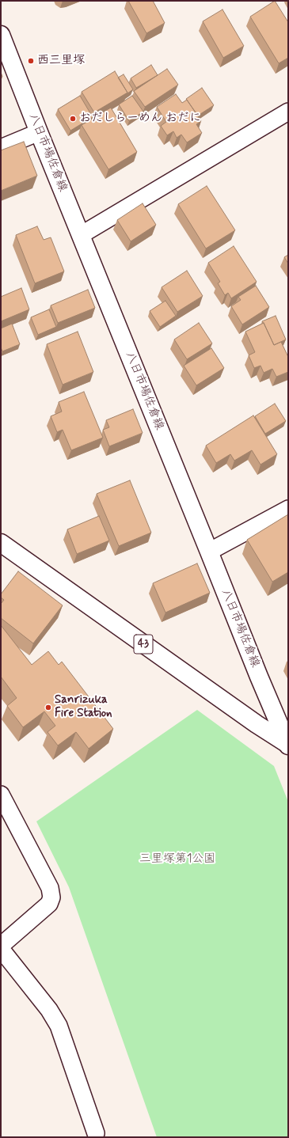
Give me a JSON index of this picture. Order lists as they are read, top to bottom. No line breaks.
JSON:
{"streets":{"main road":["八日市場佐倉線","43"]},"crossings":[["八日市場佐倉線","43"]],"parks":["三里塚第1公園"],"places":["西三里塚","おだしらーめん おだに","Sanrizuka Fire Station"]}
